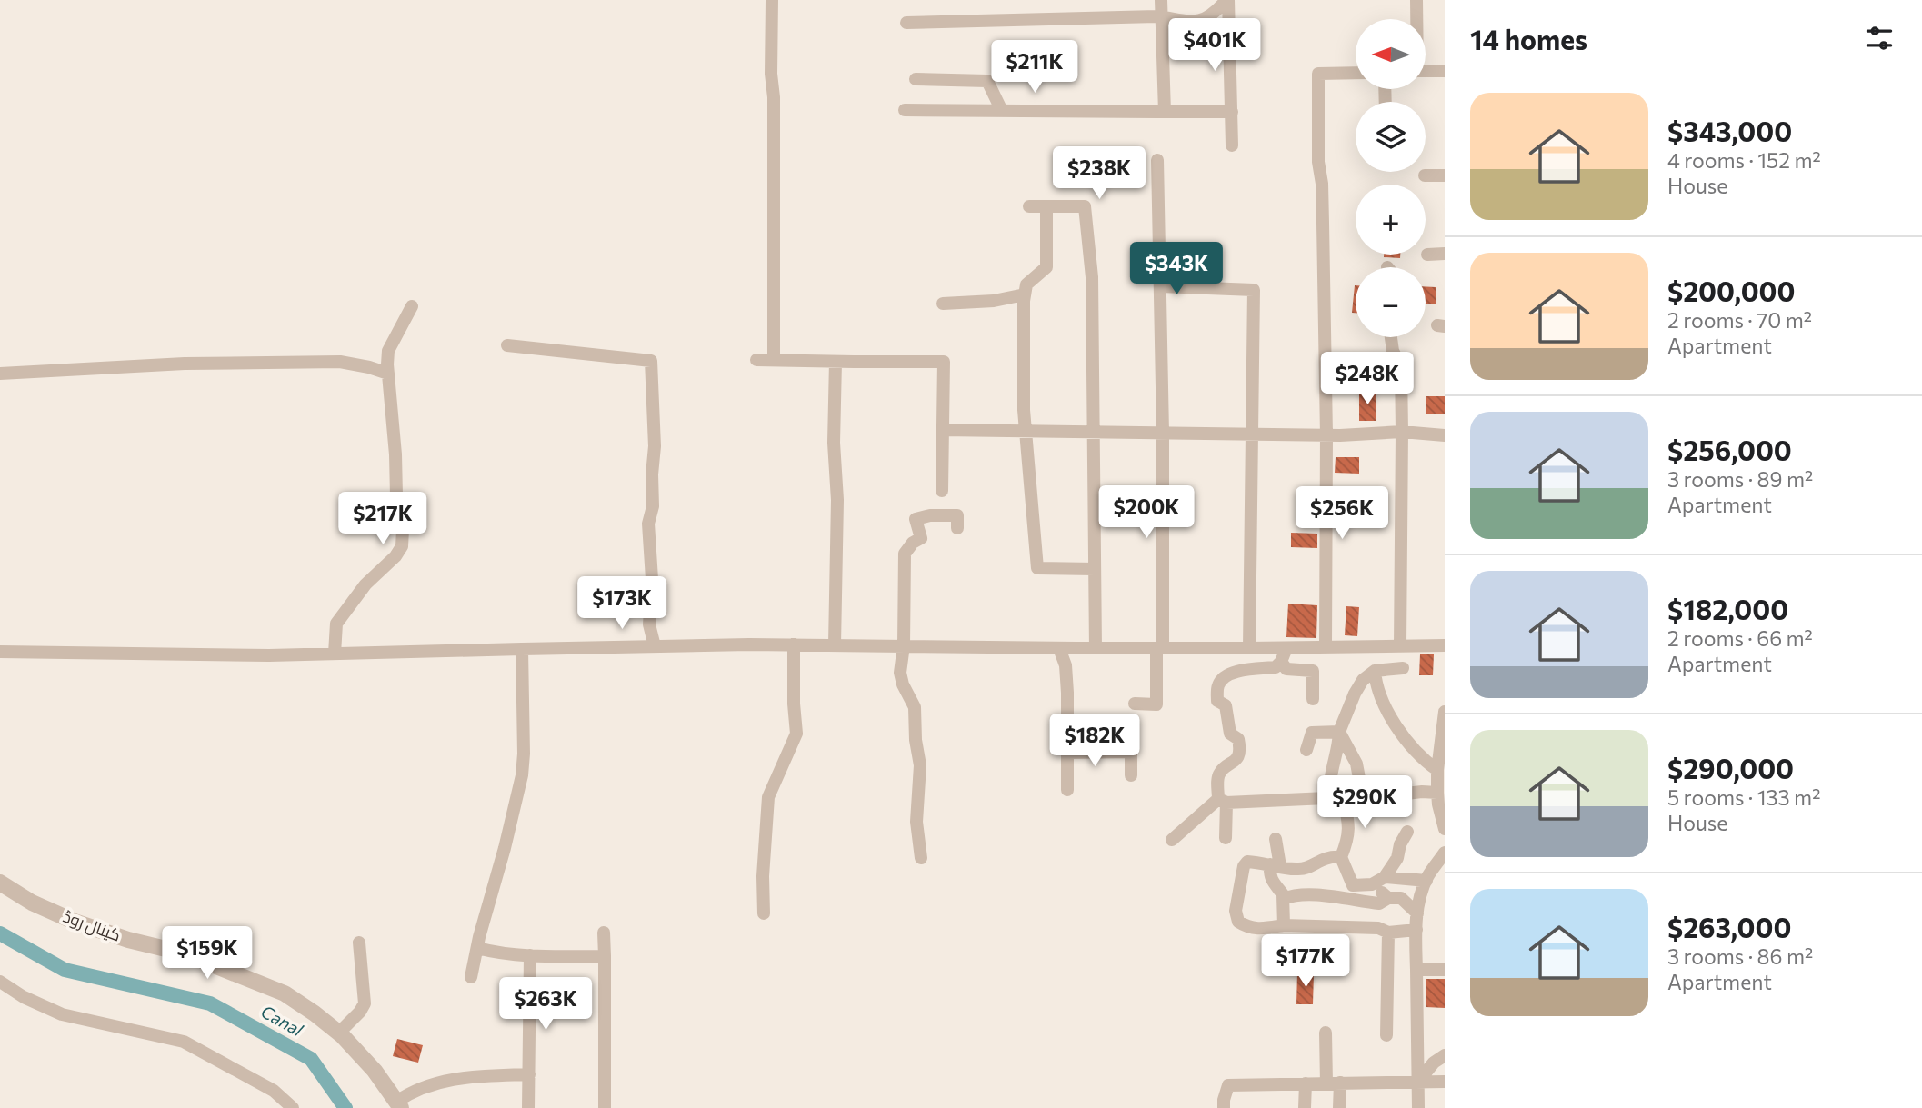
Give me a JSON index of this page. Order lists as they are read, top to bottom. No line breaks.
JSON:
{"streets":{"street":["کینال روڈ"]},"water":["Canal"],"north":"left","page":{"heading":"14 homes","price":["$401K","$211K","$238K","$343K","$248K","$200K","$256K","$217K","$173K","$182K","$290K","$159K","$177K","$263K"],"map_buttons":["+","−"],"list":[{"name":"$343,000","note":"4 rooms · 152 m² · House"},{"name":"$200,000","note":"2 rooms · 70 m² · Apartment"},{"name":"$256,000","note":"3 rooms · 89 m² · Apartment"},{"name":"$182,000","note":"2 rooms · 66 m² · Apartment"},{"name":"$290,000","note":"5 rooms · 133 m² · House"},{"name":"$263,000","note":"3 rooms · 86 m² · Apartment"}]}}
